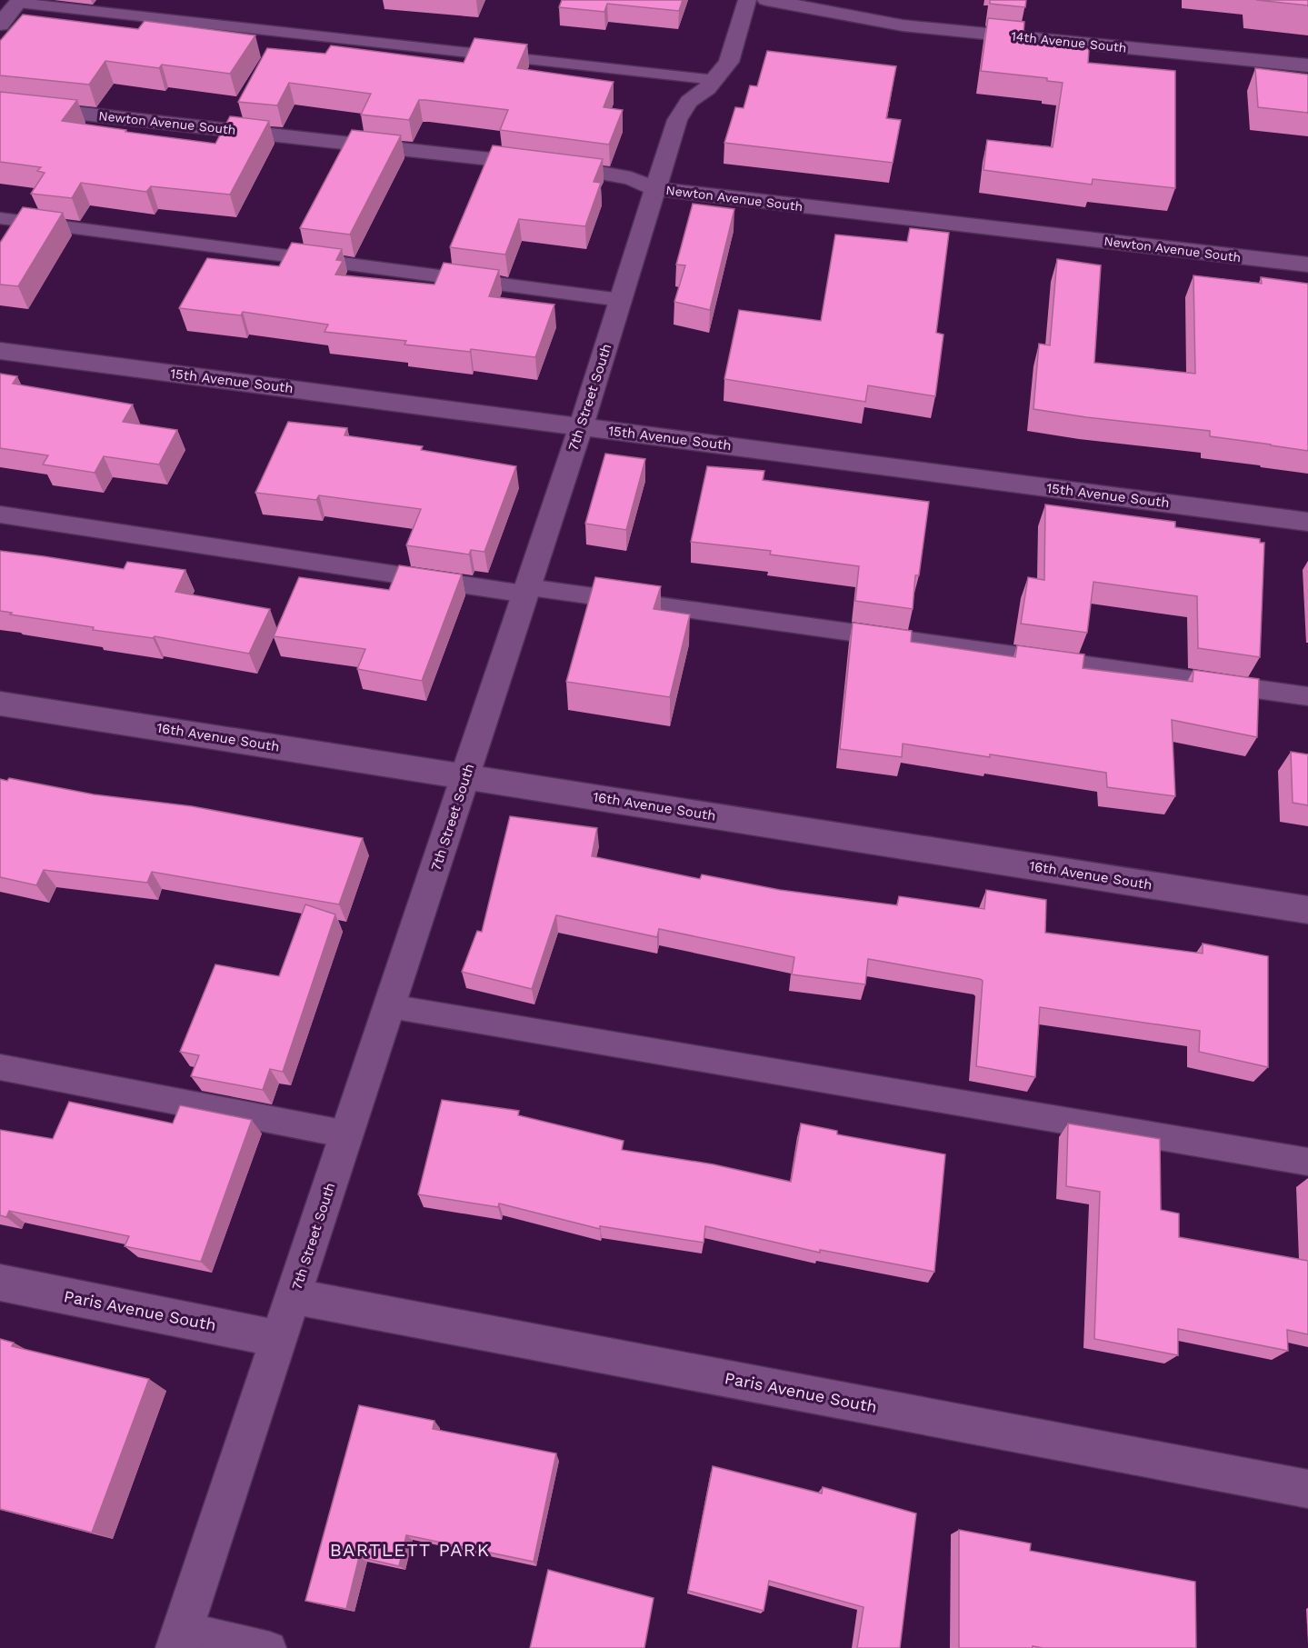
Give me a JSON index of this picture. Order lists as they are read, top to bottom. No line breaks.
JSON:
{"streets":{"street":["14th Avenue South","Newton Avenue South","15th Avenue South","7th Street South","16th Avenue South","Paris Avenue South"]},"crossings":[["Newton Avenue South","7th Street South"],["15th Avenue South","7th Street South"],["7th Street South","16th Avenue South"],["7th Street South","Paris Avenue South"]],"districts":["BARTLETT PARK"]}
